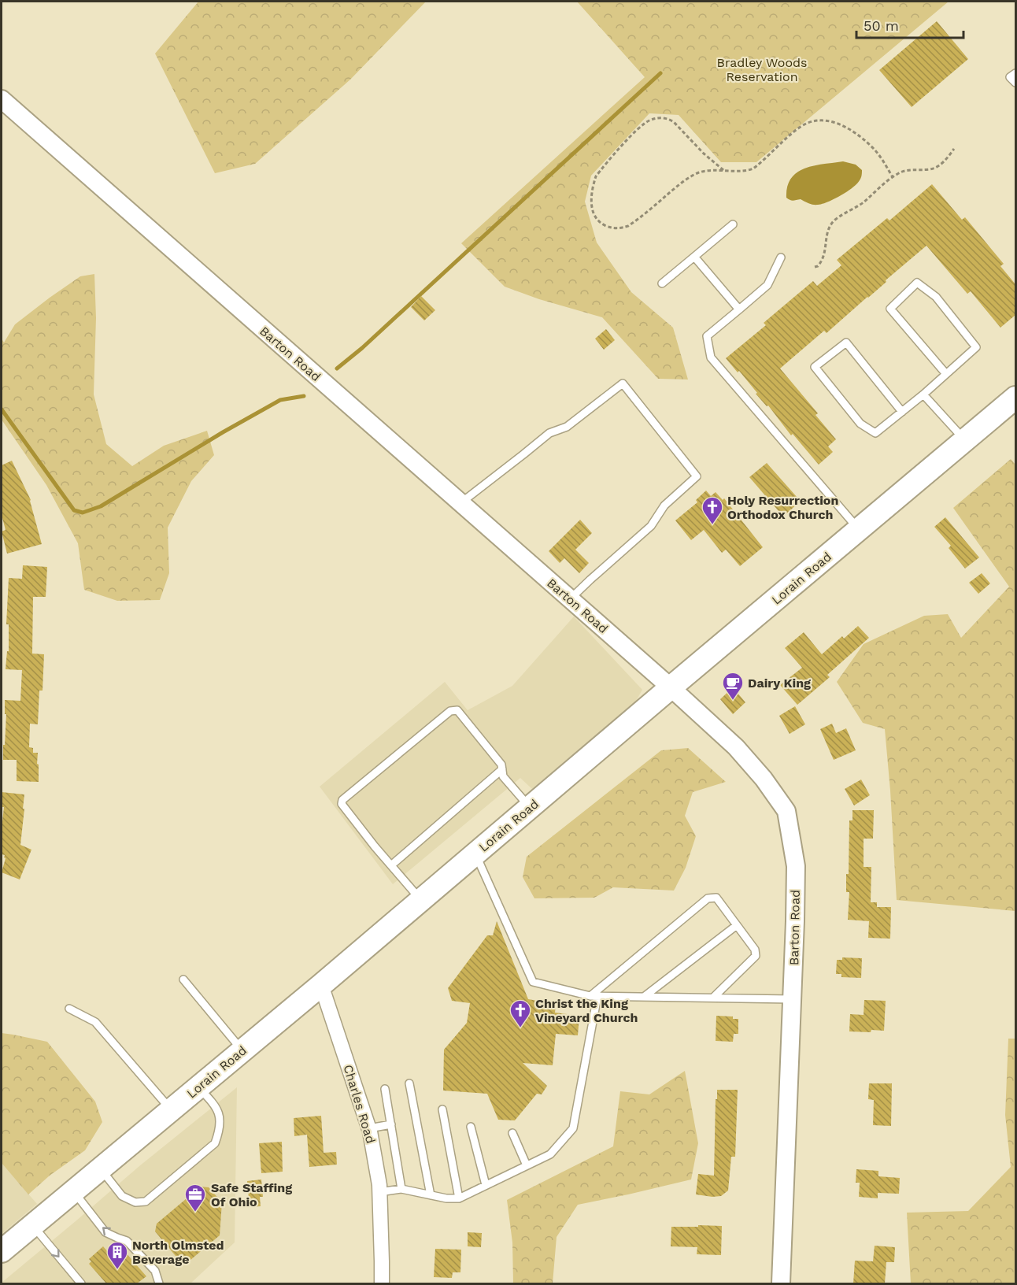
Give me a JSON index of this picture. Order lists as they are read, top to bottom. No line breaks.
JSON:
{"streets":{"main road":["Lorain Road"],"street":["Barton Road","Charles Road"]},"crossings":[["Barton Road","Lorain Road"],["Lorain Road","Charles Road"]],"parks":["Bradley Woods Reservation"],"places":{"church":["Holy Resurrection Orthodox Church","Christ the King Vineyard Church"],"cafe":["Dairy King"],"office":["Safe Staffing Of Ohio"],"building":["North Olmsted Beverage"]},"scale_bar":"50 m"}
